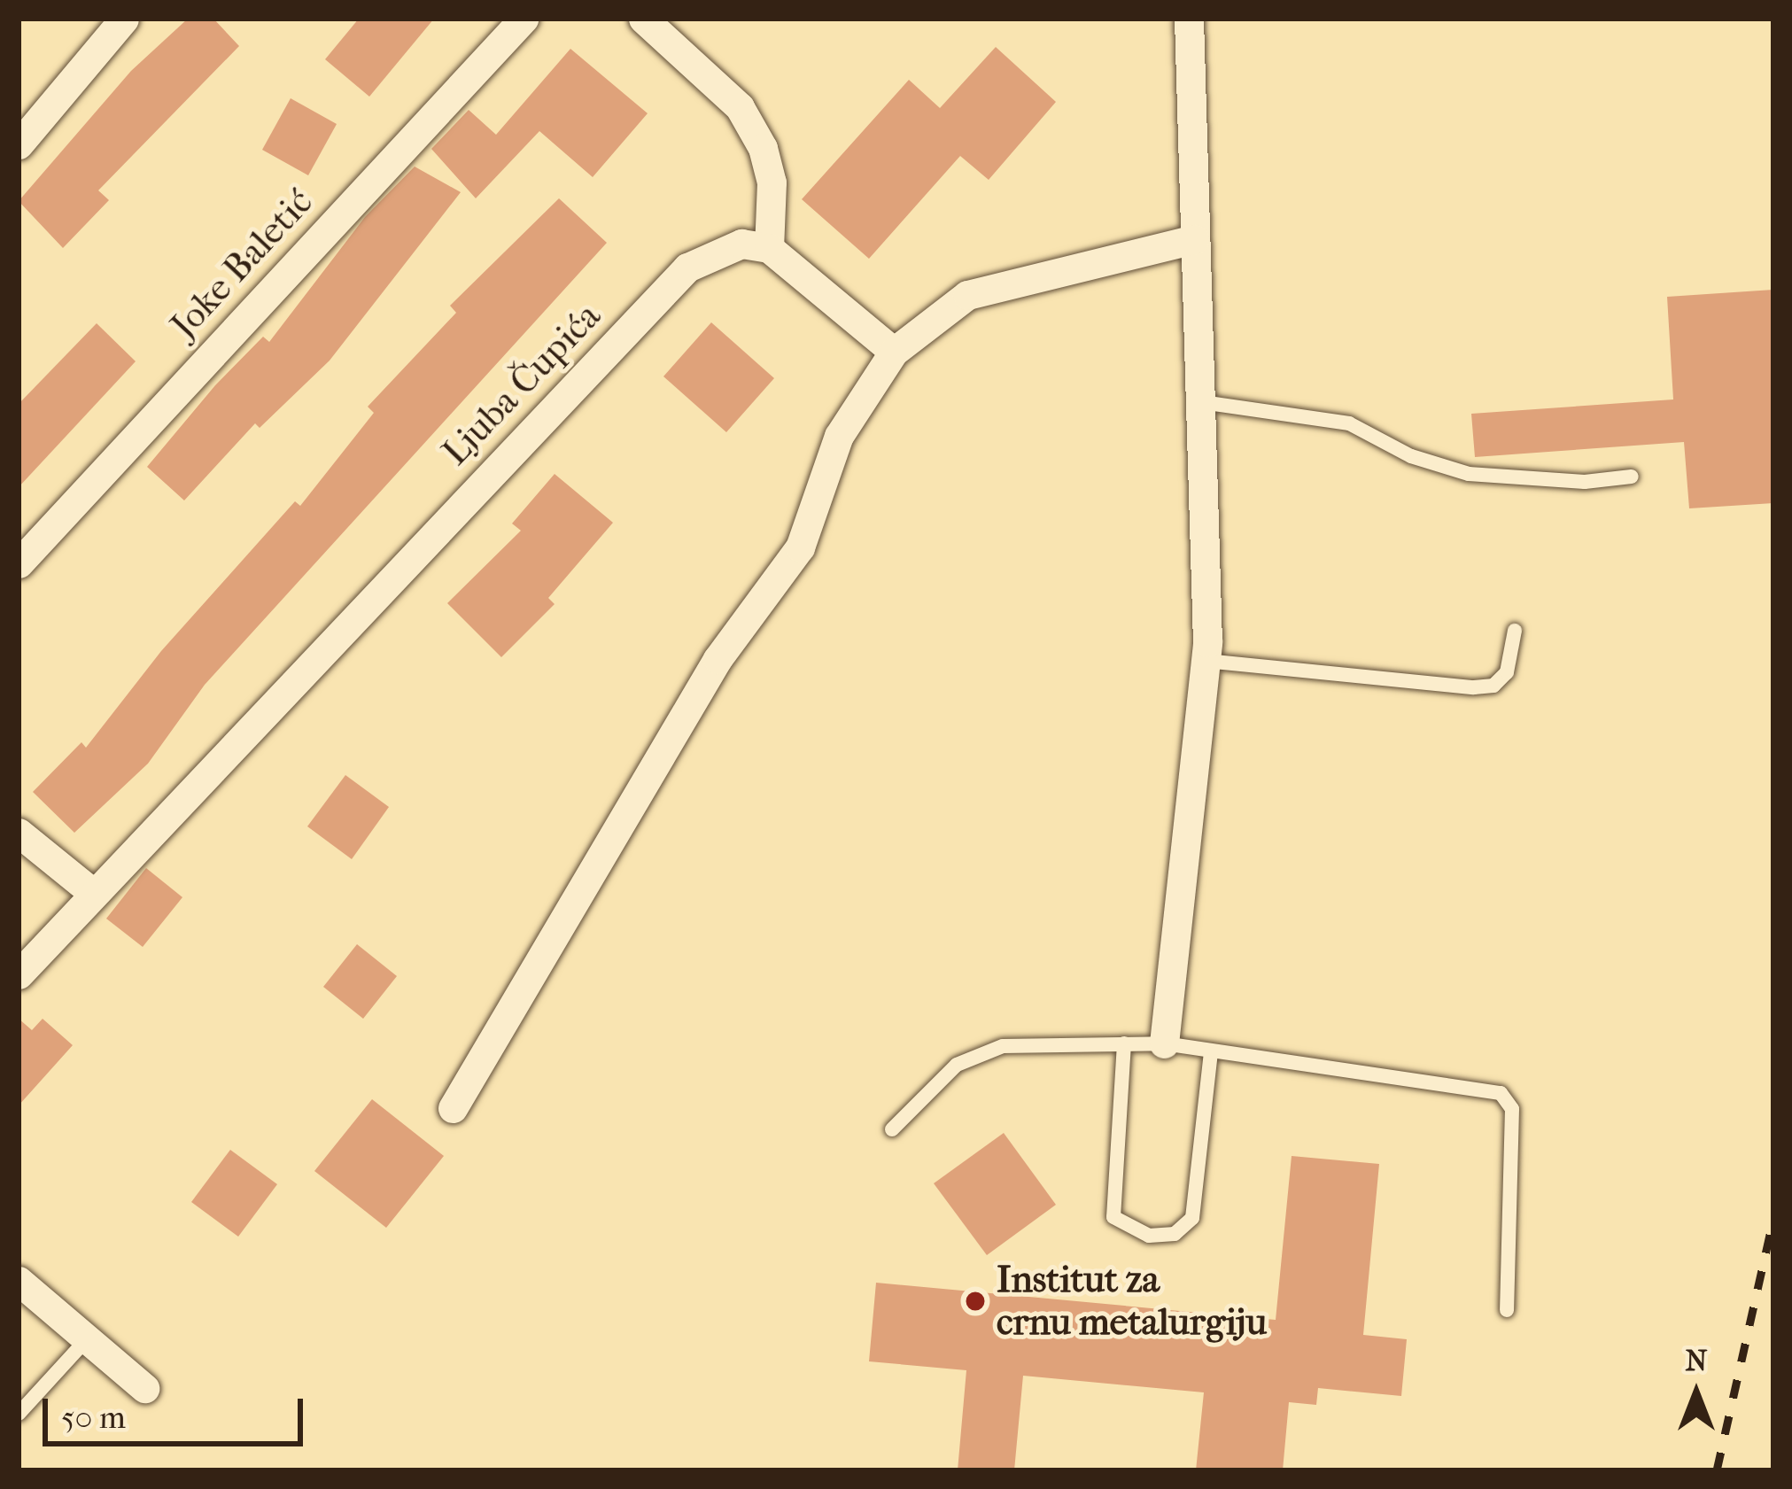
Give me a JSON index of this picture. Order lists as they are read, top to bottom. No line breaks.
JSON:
{"streets":{"street":["Joke Baletić","Ljuba Čupića"]},"places":["Institut za crnu metalurgiju"],"scale_bar":"50 m","north":"top"}
